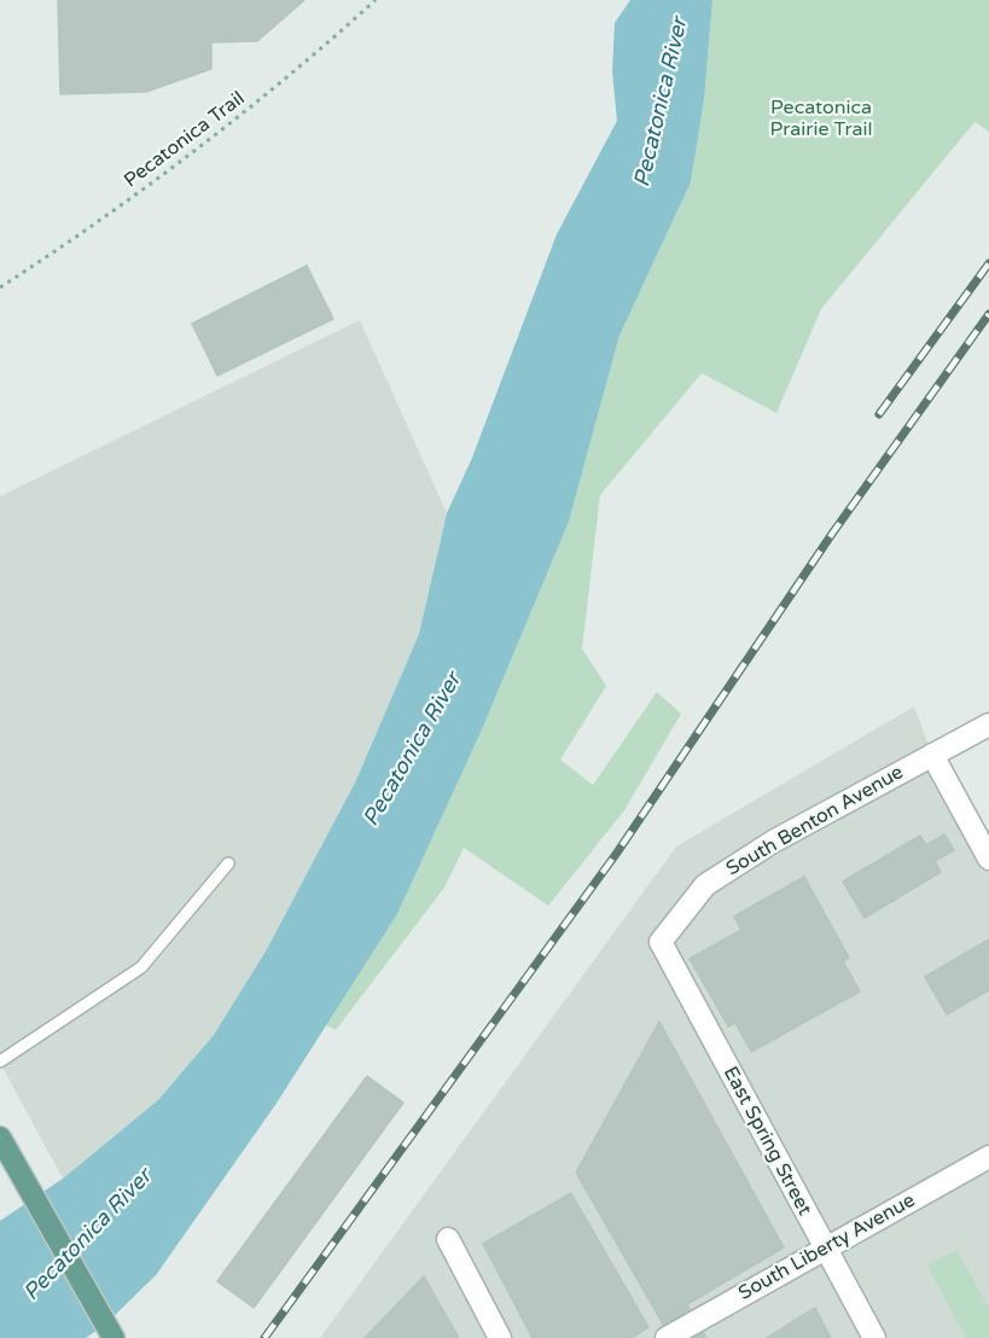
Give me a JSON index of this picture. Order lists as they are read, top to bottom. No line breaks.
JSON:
{"streets":{"street":["South Benton Avenue","East Spring Street","South Liberty Avenue"],"path":["Pecatonica Trail"]},"crossings":[["South Benton Avenue","East Spring Street"],["East Spring Street","South Liberty Avenue"]],"water":["Pecatonica River"],"parks":["Pecatonica Prairie Trail"]}
